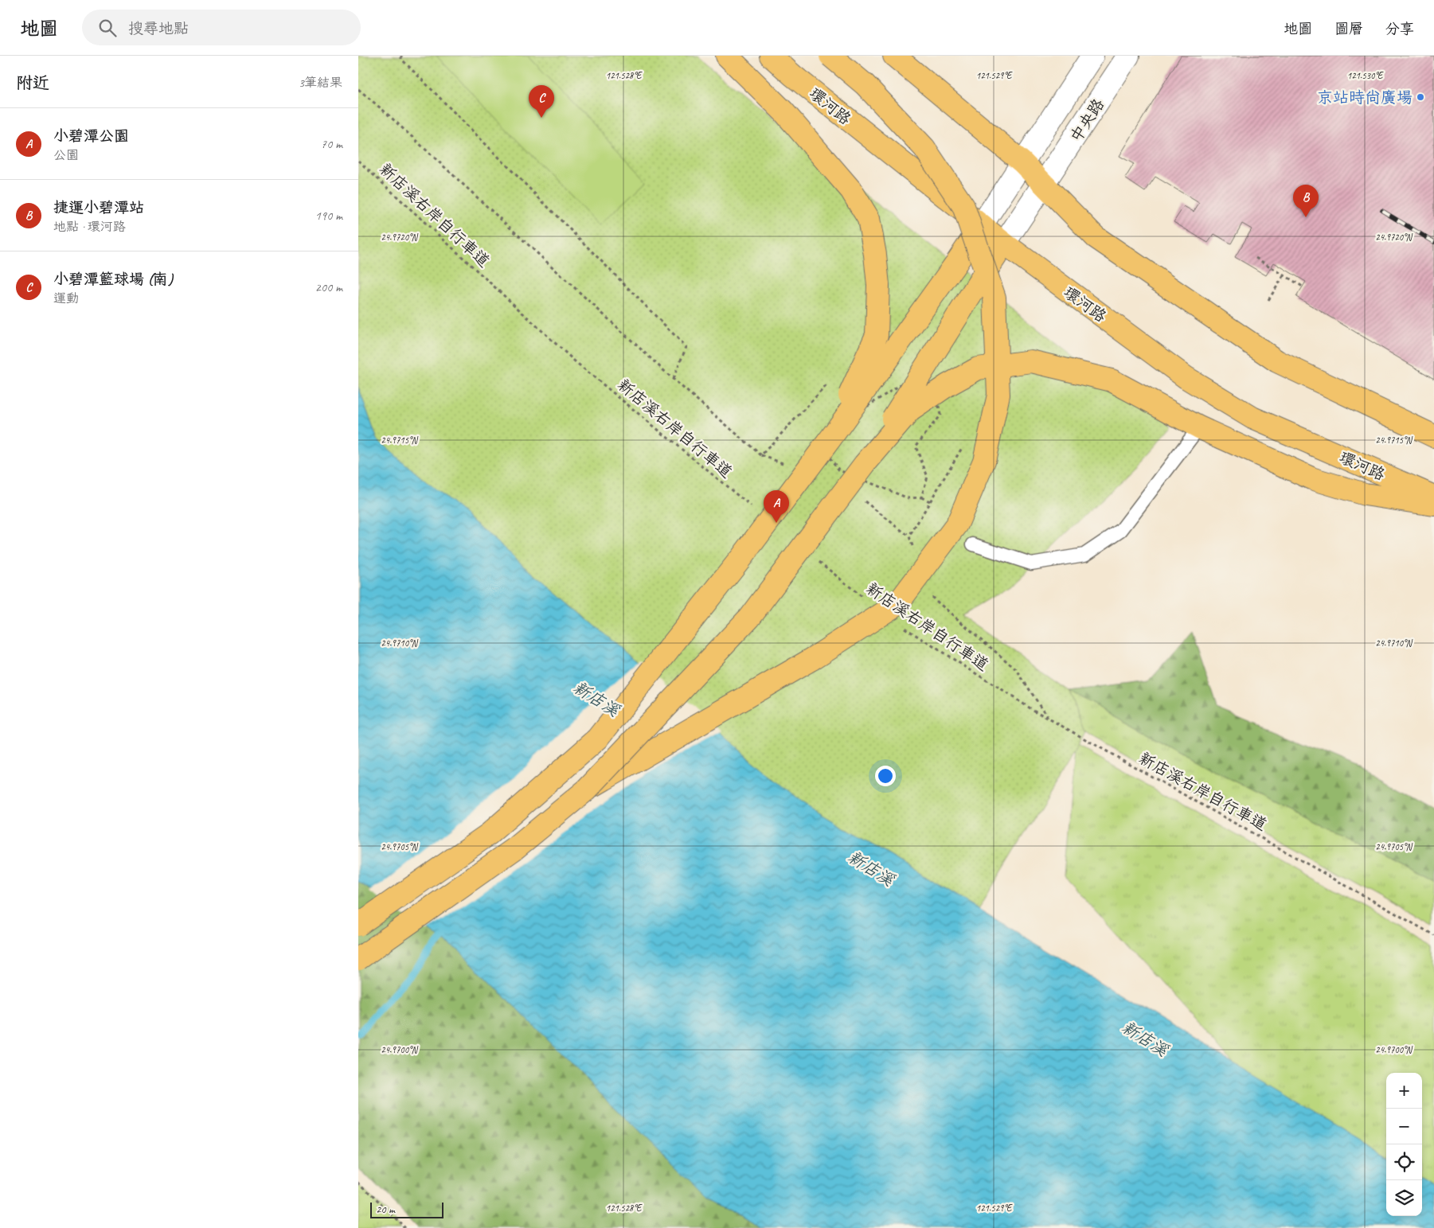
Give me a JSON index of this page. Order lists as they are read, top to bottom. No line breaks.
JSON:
{"streets":{"highway":["環河路"],"street":["中央路"],"path":["新店溪右岸自行車道"]},"crossings":[["環河路","中央路"]],"water":["新店溪"],"places":["京站時尚廣場"],"scale_bar":"20 m","page":{"header":"地圖","search":"搜尋地點","nav":["地圖","圖層","分享"],"heading":["附近","3筆結果"],"pins":["C","B","A"],"list":[{"mark":"A","name":"小碧潭公園","note":"公園","value":"70 m"},{"mark":"B","name":"捷運小碧潭站","note":"地點 · 環河路","value":"190 m"},{"mark":"C","name":"小碧潭籃球場 (南)","note":"運動","value":"200 m"}],"map_buttons":["+","−"],"scale":"20 m"},"coordinates":["121.528°E","121.529°E","121.530°E","24.9720°N","24.9715°N","24.9710°N","24.9705°N","24.9700°N"]}
